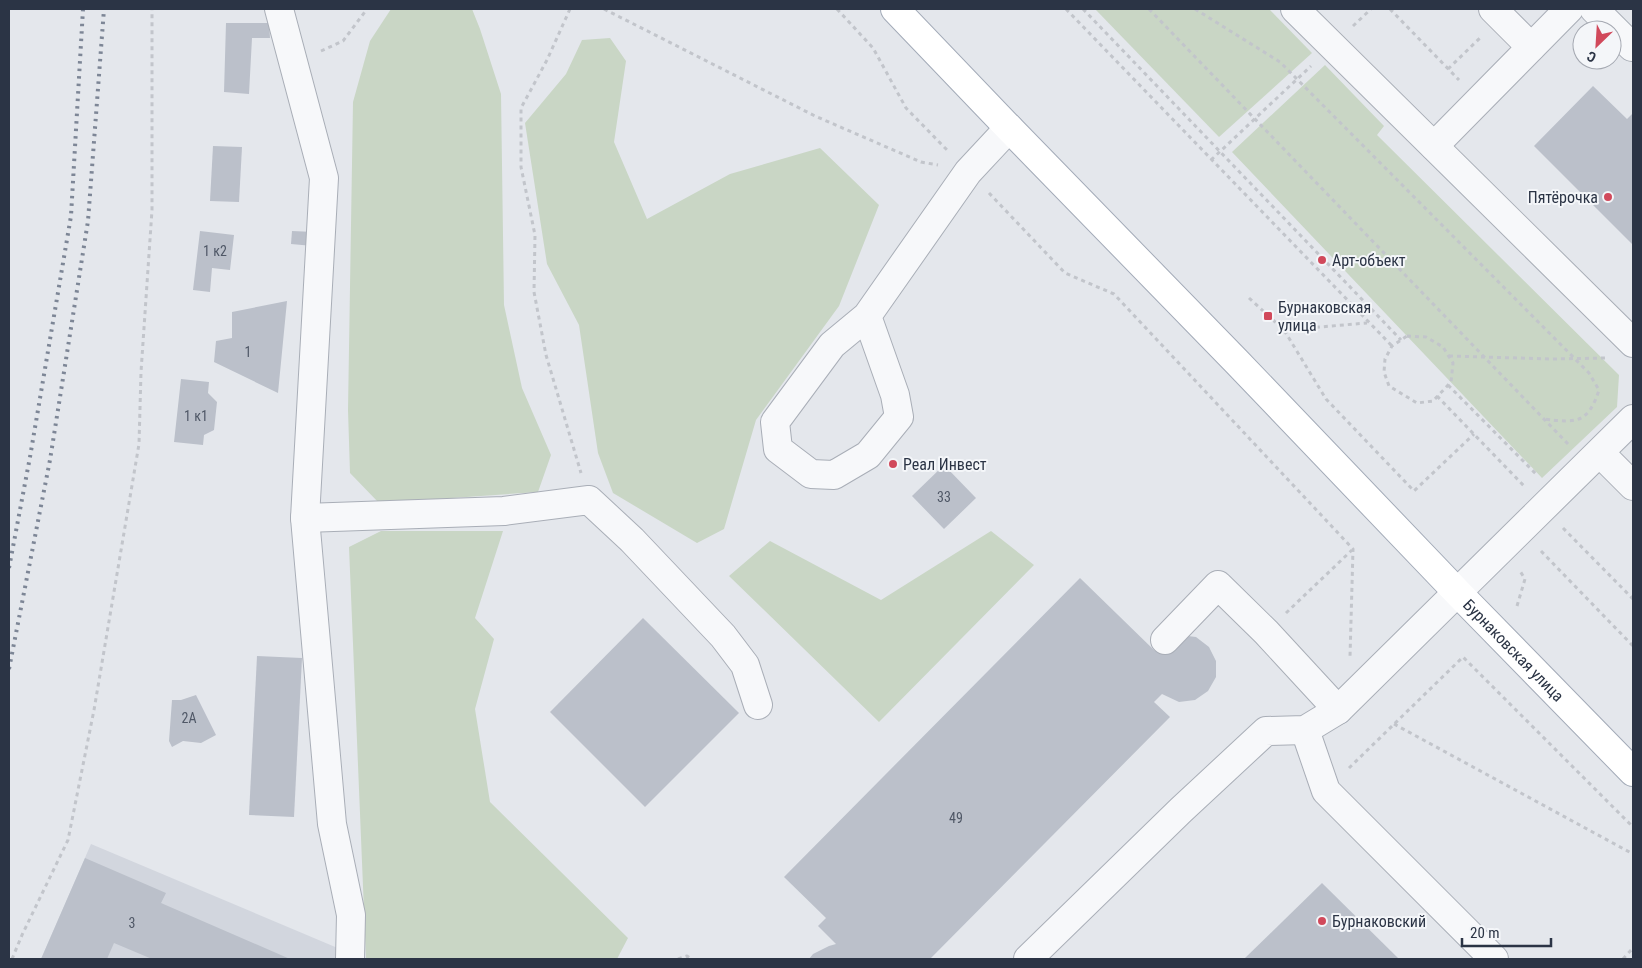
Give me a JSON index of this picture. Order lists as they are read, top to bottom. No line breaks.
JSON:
{"streets":{"main road":["Бурнаковская улица"]},"places":{"other":["Пятёрочка","Арт-объект","Реал Инвест","Бурнаковский"],"transit":["Бурнаковская улица"]},"house_numbers":["1 к2","1","1 к1","33","2А","49","3"],"scale_bar":"20 m","north":"bottom left"}
